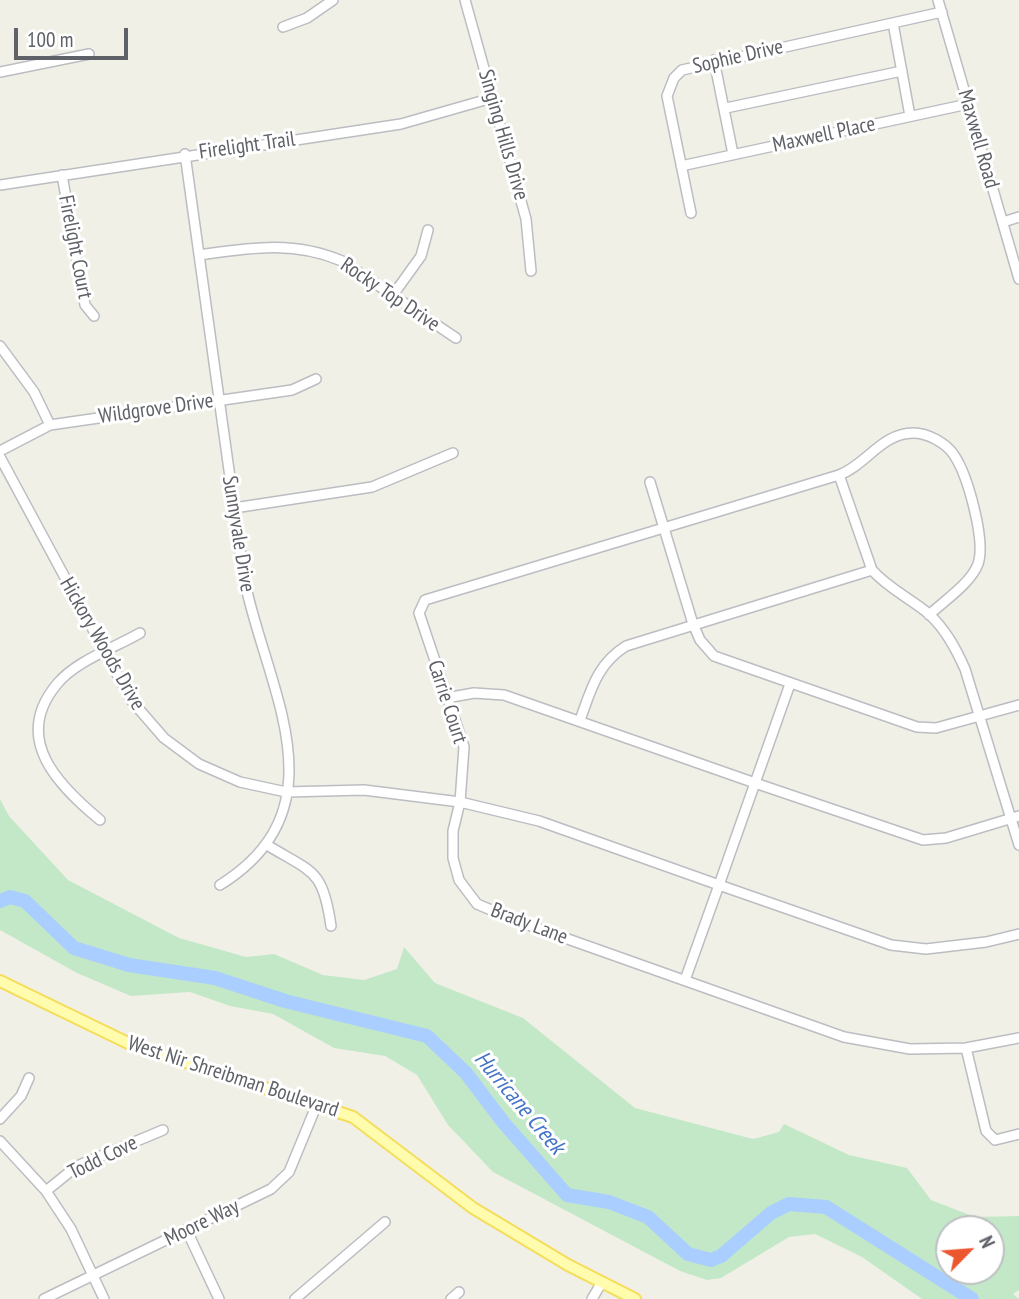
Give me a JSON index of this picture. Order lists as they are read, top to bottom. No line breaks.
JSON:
{"streets":{"main road":["West Nir Shreibman Boulevard"],"street":["Sophie Drive","Singing Hills Drive","Maxwell Place","Maxwell Road","Firelight Trail","Firelight Court","Rocky Top Drive","Wildgrove Drive","Sunnyvale Drive","Hickory Woods Drive","Carrie Court","Brady Lane","Todd Cove","Moore Way"]},"crossings":[["Sophie Drive","Maxwell Place"],["Sophie Drive","Maxwell Road"],["Singing Hills Drive","Firelight Trail"],["Maxwell Place","Maxwell Road"],["Firelight Trail","Firelight Court"],["Firelight Trail","Sunnyvale Drive"],["Rocky Top Drive","Sunnyvale Drive"],["Wildgrove Drive","Sunnyvale Drive"],["Sunnyvale Drive","Hickory Woods Drive"],["Hickory Woods Drive","Carrie Court"],["Hickory Woods Drive","Brady Lane"],["Carrie Court","Brady Lane"],["West Nir Shreibman Boulevard","Moore Way"]],"water":["Hurricane Creek"],"scale_bar":"100 m","north":"top right"}
